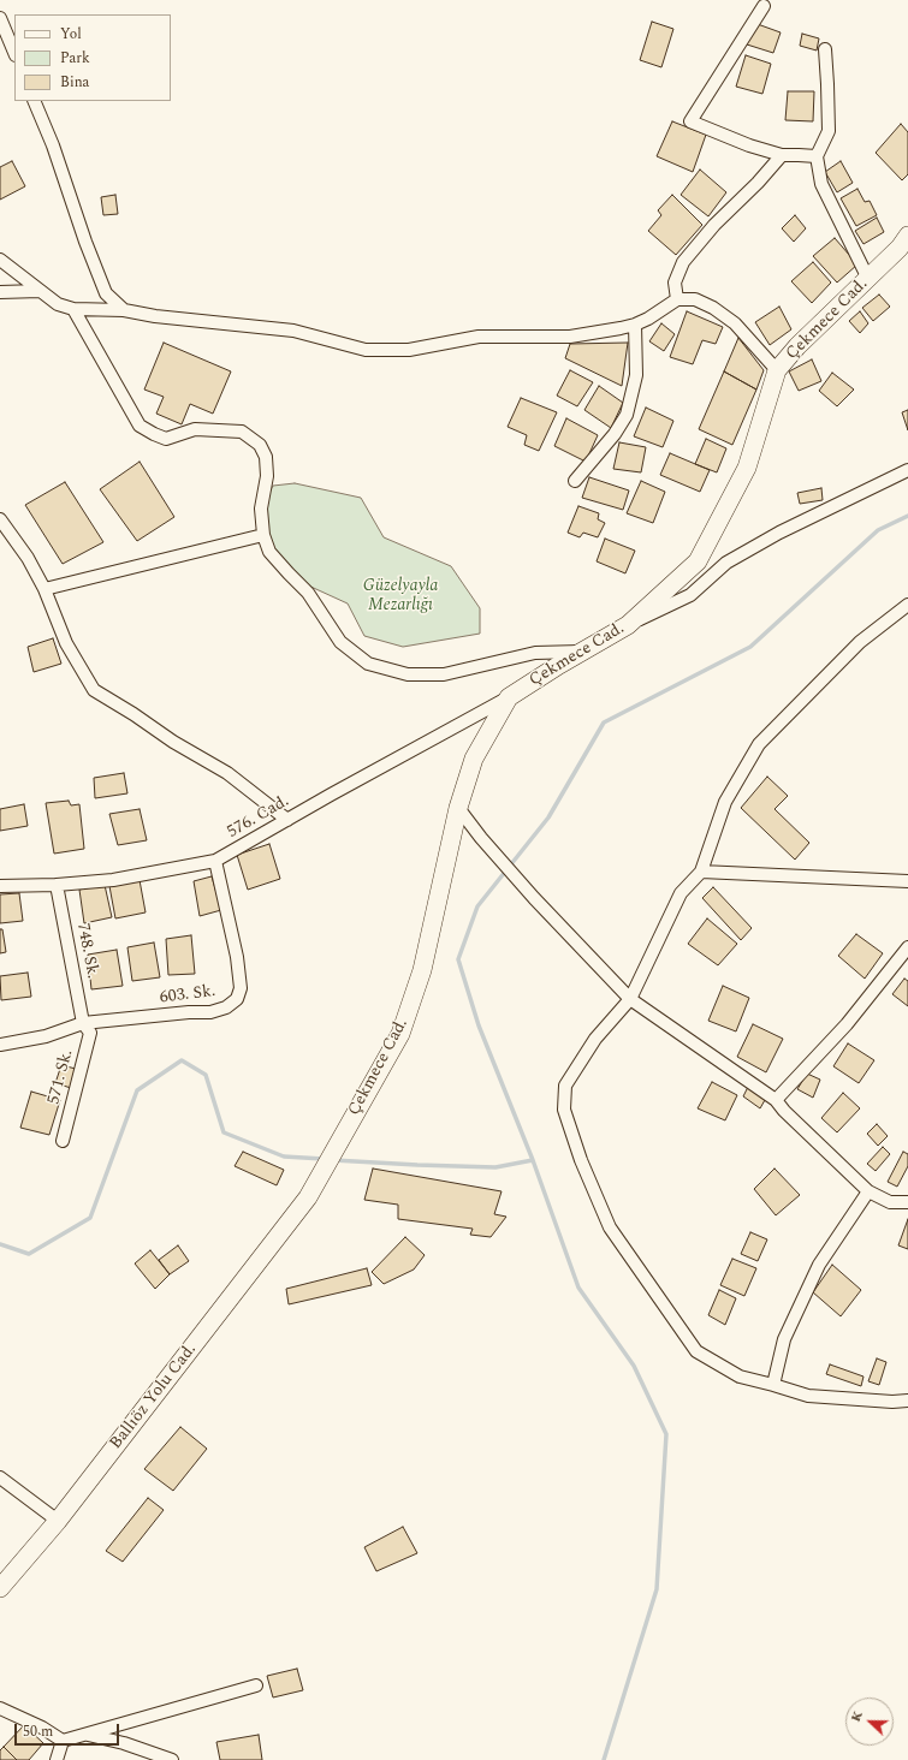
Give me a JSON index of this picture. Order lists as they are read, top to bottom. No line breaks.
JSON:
{"streets":{"street":["Çekmece Cad.","576. Cad.","748. Sk.","603. Sk.","571. Sk.","Ballıöz Yolu Cad."]},"crossings":[["Çekmece Cad.","576. Cad."],["Çekmece Cad.","Ballıöz Yolu Cad."],["576. Cad.","748. Sk."],["576. Cad.","603. Sk."],["748. Sk.","603. Sk."],["748. Sk.","571. Sk."],["603. Sk.","571. Sk."]],"parks":["Güzelyayla Mezarlığı"],"legend":["Yol","Park","Bina"],"scale_bar":"50 m","north":"left"}
